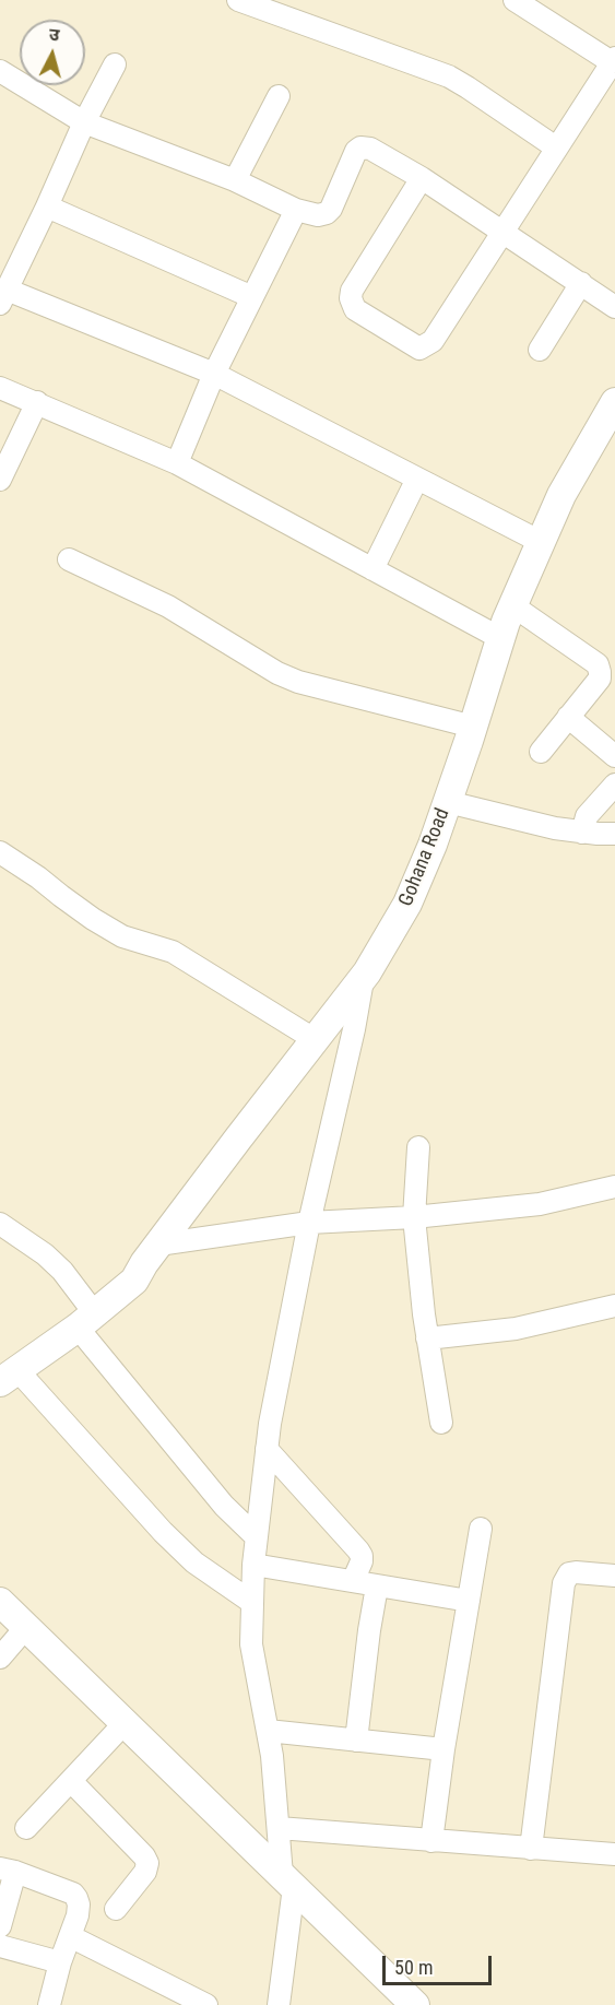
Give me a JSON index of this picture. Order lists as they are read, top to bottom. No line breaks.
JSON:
{"streets":{"main road":["Gohana Road"]},"scale_bar":"50 m","north":"top"}
